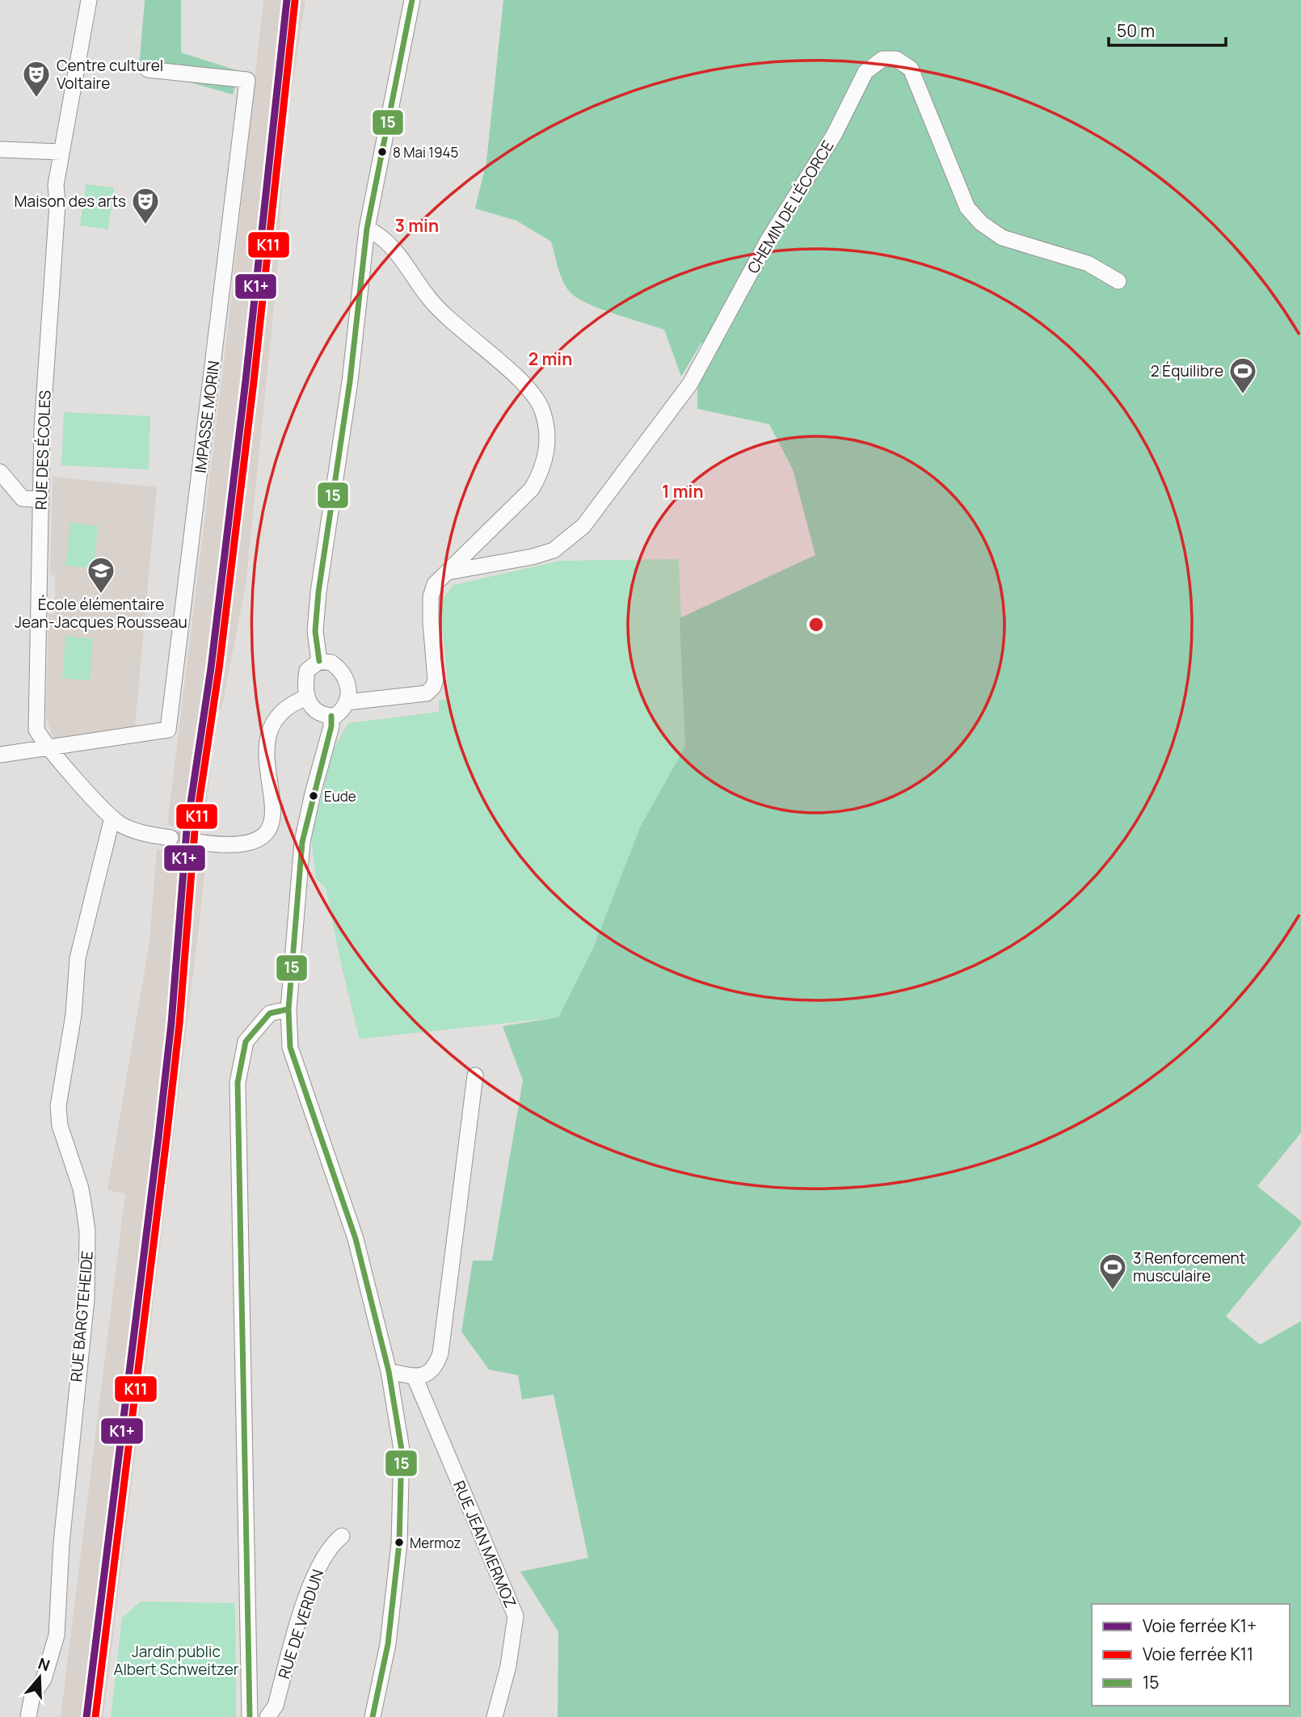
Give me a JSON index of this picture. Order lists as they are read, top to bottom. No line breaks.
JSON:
{"streets":{"street":["CHEMIN DE L'ÉCORCE","IMPASSE MORIN","RUE DES ÉCOLES","RUE BARGTEHEIDE","RUE JEAN MERMOZ","RUE DE VERDUN"]},"crossings":[["IMPASSE MORIN","RUE DES ÉCOLES"],["RUE DES ÉCOLES","RUE BARGTEHEIDE"]],"parks":["Jardin public Albert Schweitzer"],"places":{"theatre":["Centre culturel Voltaire","Maison des arts"],"other":["8 Mai 1945","Eude","Mermoz"],"sports":["2 Équilibre","3 Renforcement musculaire"],"school or university":["École élémentaire Jean-Jacques Rousseau"]},"lines":["rail line K1+","transit line 15","rail line K11"],"legend":["Voie ferrée K1+","Voie ferrée K11","15"],"scale_bar":"50 m","north":"top","rings":["3 min","2 min","1 min"]}
